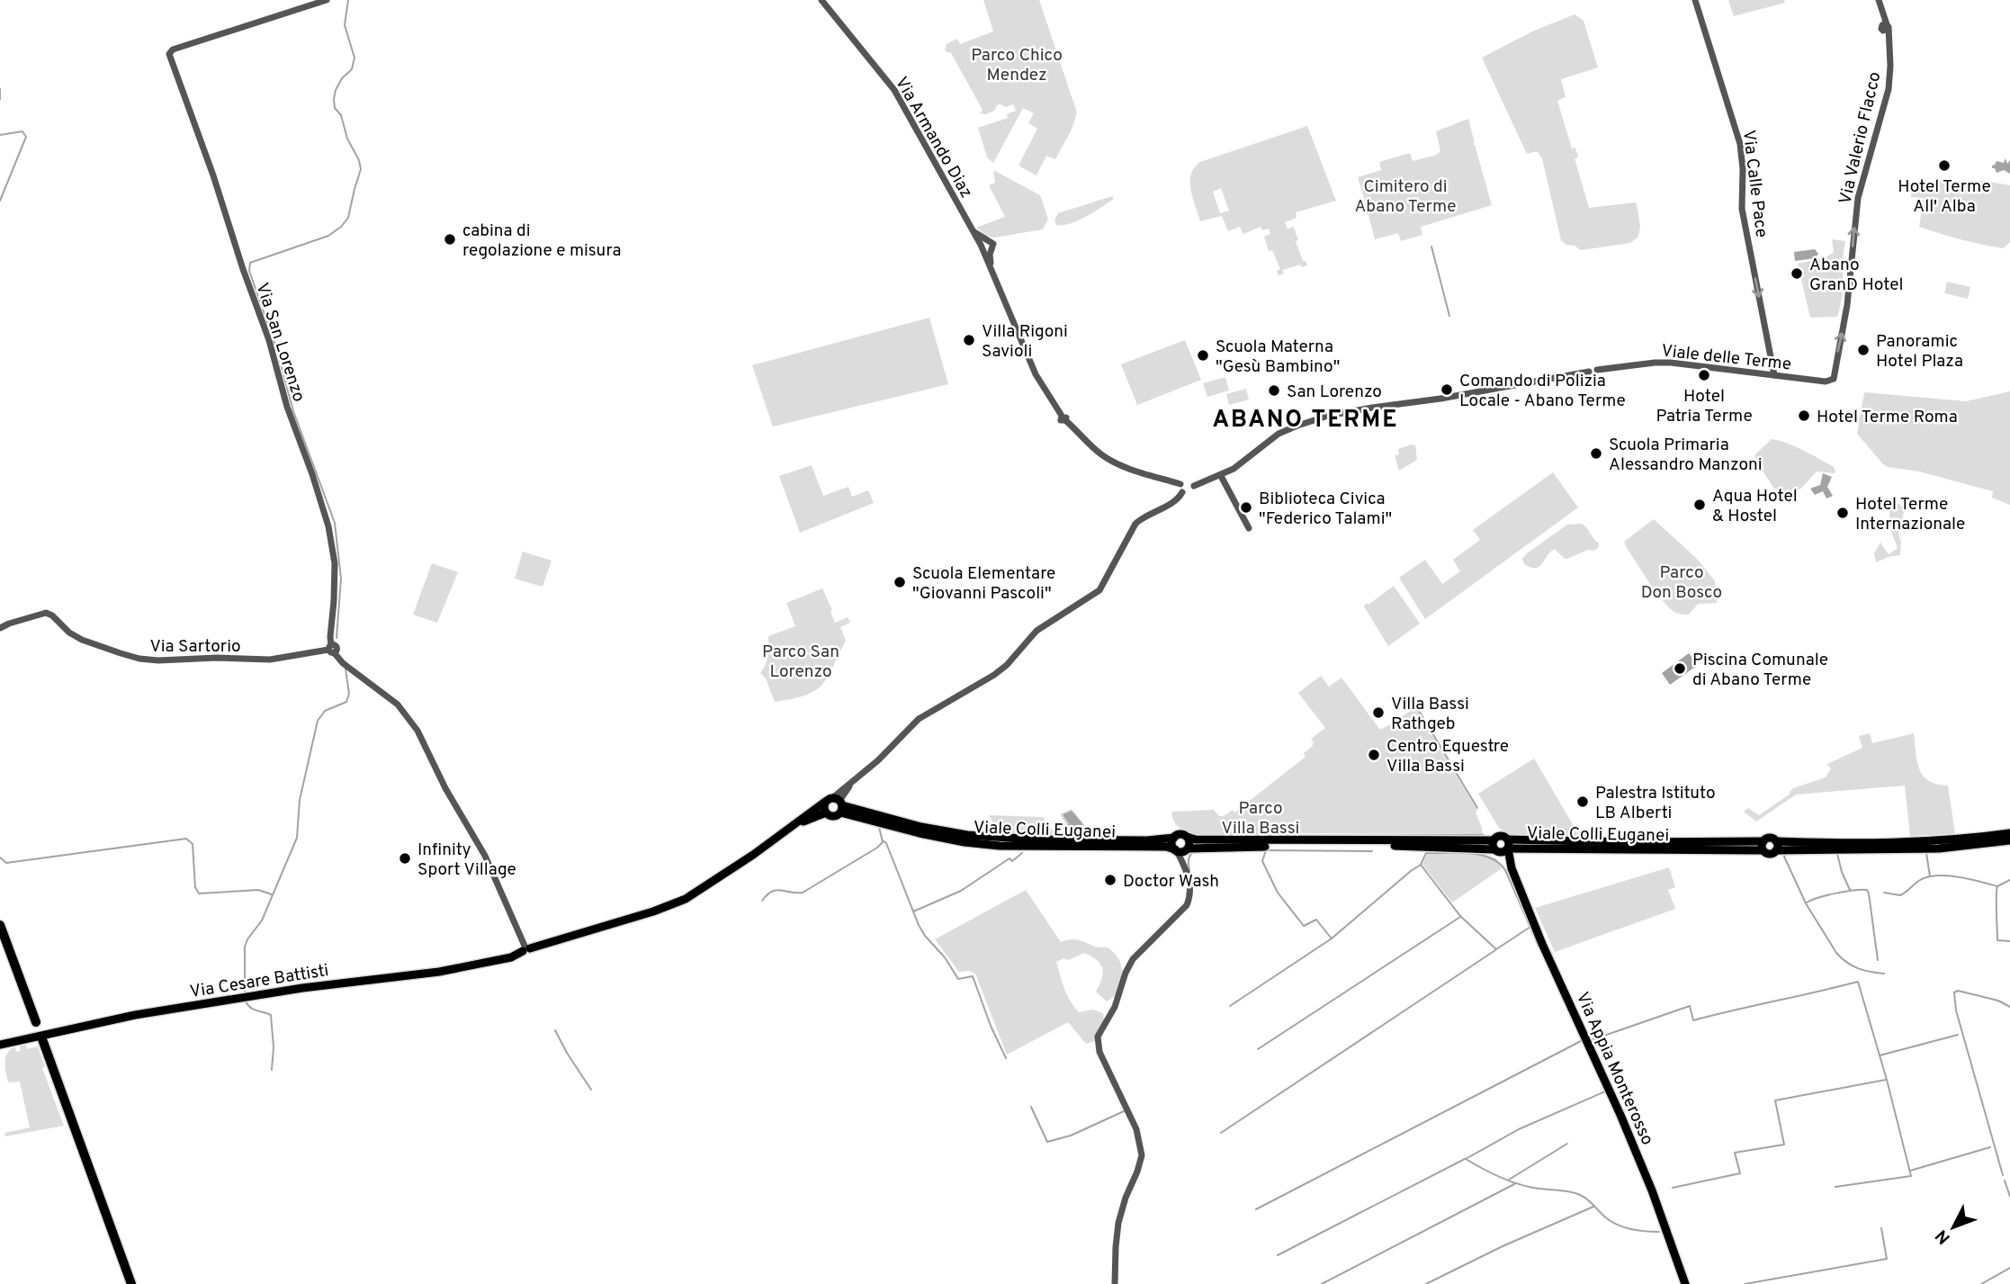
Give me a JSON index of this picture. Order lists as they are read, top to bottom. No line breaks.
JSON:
{"streets":{"main road":["Viale Colli Euganei","Via Cesare Battisti","Via Appia Monterosso"],"street":["Via Armando Diaz","Via Valerio Flacco","Via Calle Pace","Via San Lorenzo","Viale delle Terme","Via Sartorio"]},"crossings":[["Via Armando Diaz","Viale delle Terme"],["Via Armando Diaz","Via Cesare Battisti"],["Via Valerio Flacco","Viale delle Terme"],["Via Calle Pace","Viale delle Terme"],["Via San Lorenzo","Via Sartorio"],["Viale delle Terme","Via Cesare Battisti"],["Viale Colli Euganei","Via Cesare Battisti"],["Viale Colli Euganei","Via Appia Monterosso"]],"one_way":["Via Valerio Flacco","Via Calle Pace"],"districts":["ABANO TERME"],"parks":["Parco Chico Mendez","Cimitero di Abano Terme","Parco Don Bosco","Parco San Lorenzo","Parco Villa Bassi"],"places":["Hotel Terme All' Alba","cabina di regolazione e misura","Abano GranD Hotel","Villa Rigoni Savioli","Panoramic Hotel Plaza","Scuola Materna \"Gesù Bambino\"","Hotel Patria Terme","Comando di Polizia Locale - Abano Terme","San Lorenzo","Hotel Terme Roma","Scuola Primaria Alessandro Manzoni","Aqua Hotel & Hostel","Biblioteca Civica \"Federico Talami\"","Hotel Terme Internazionale","Scuola Elementare \"Giovanni Pascoli\"","Piscina Comunale di Abano Terme","Villa Bassi Rathgeb","Centro Equestre Villa Bassi","Palestra Istituto LB Alberti","Infinity Sport Village","Doctor Wash"],"north":"bottom left"}
